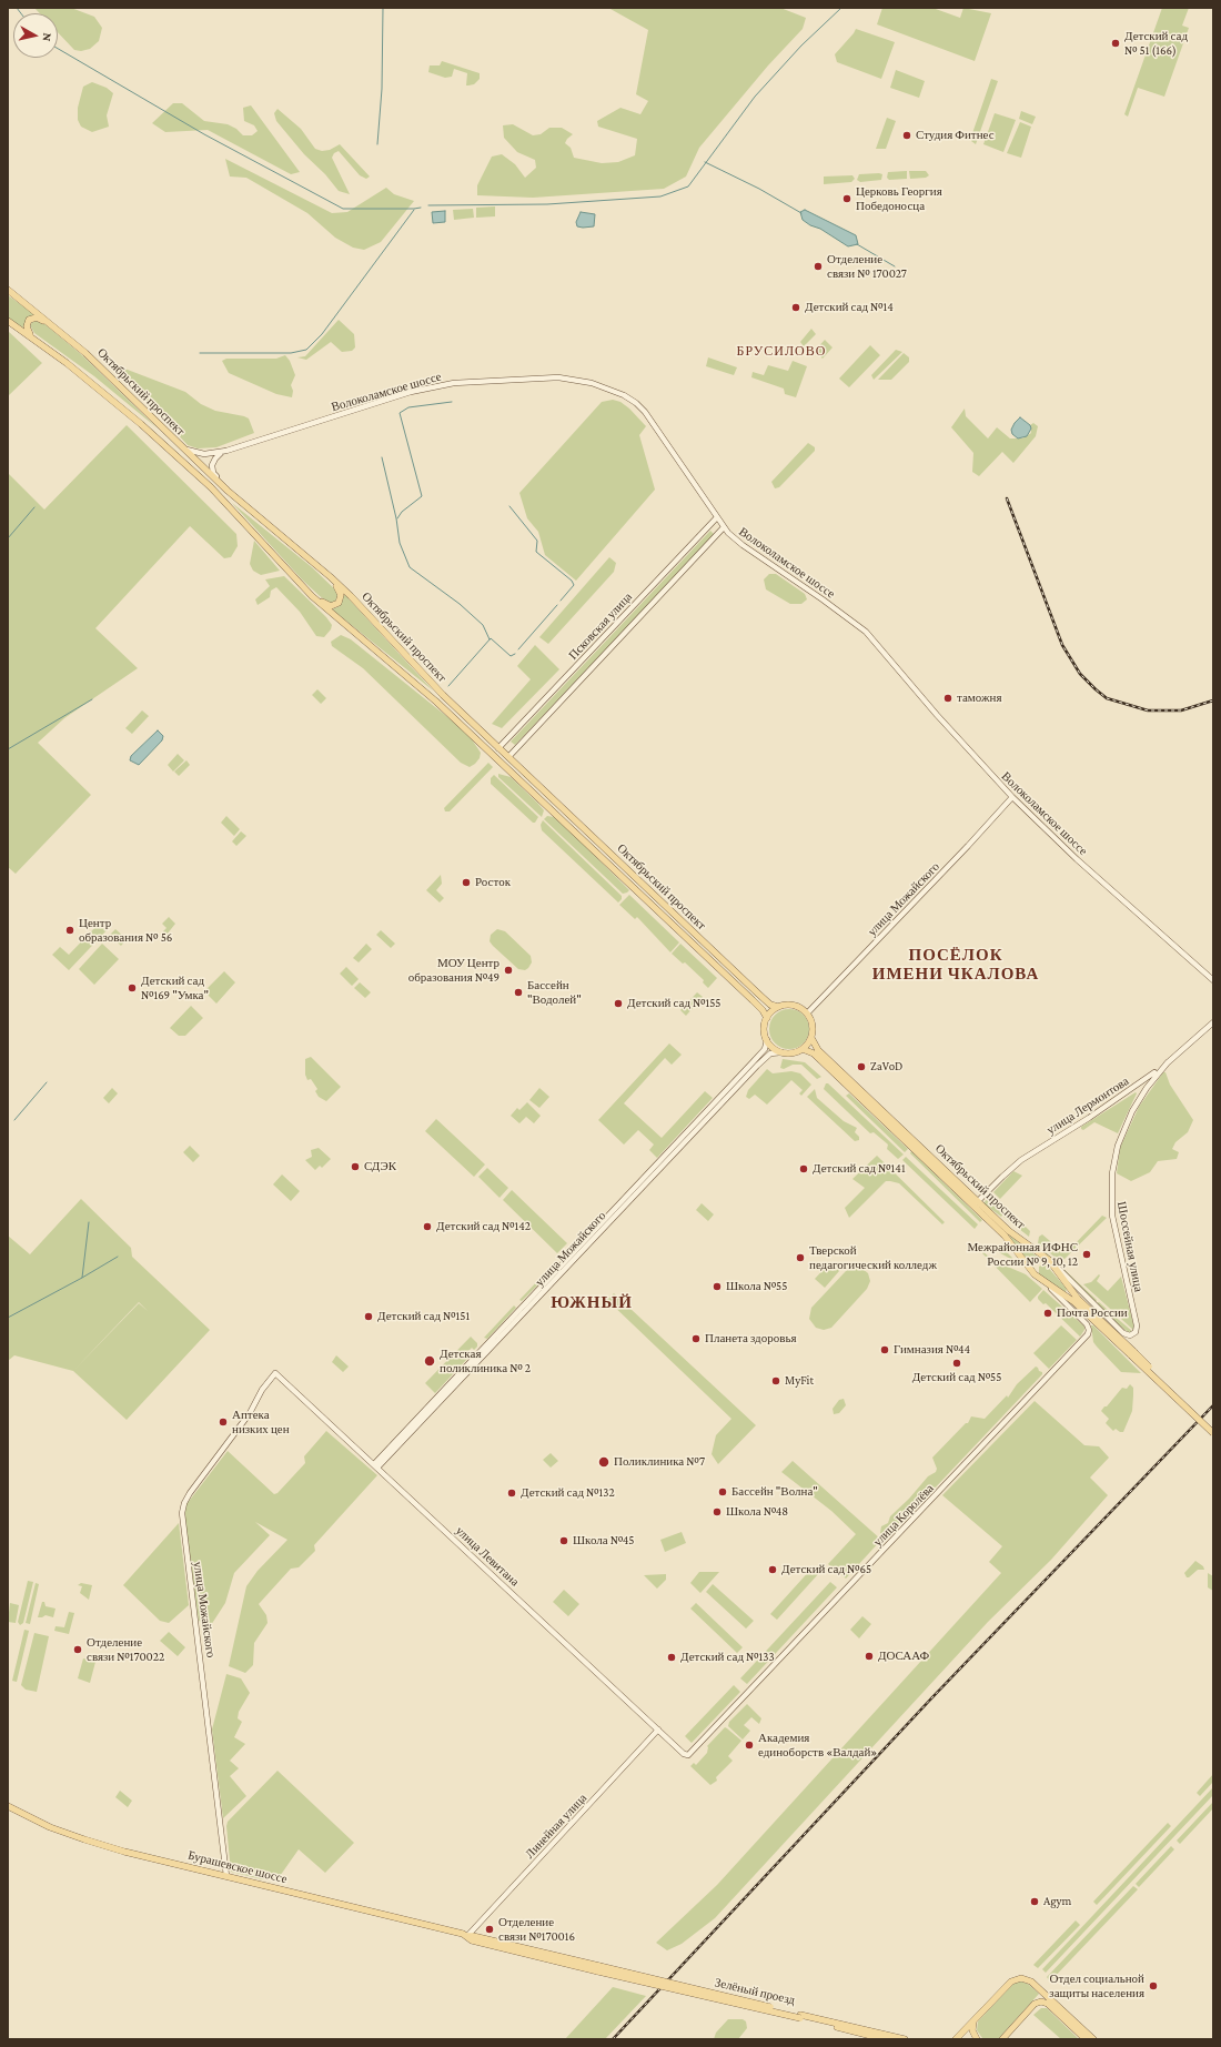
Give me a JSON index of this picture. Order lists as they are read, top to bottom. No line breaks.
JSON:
{"streets":{"main road":["Октябрьский проспект","Волоколамское шоссе","Псковская улица","улица Можайского","улица Лермонтова","Шоссейная улица","улица Королёва","улица Левитана","Линейная улица","Бурашевское шоссе","Зелёный проезд"]},"crossings":[["Октябрьский проспект","Волоколамское шоссе"],["Октябрьский проспект","Псковская улица"],["Октябрьский проспект","улица Можайского"],["Октябрьский проспект","улица Лермонтова"],["Октябрьский проспект","Шоссейная улица"],["Октябрьский проспект","улица Королёва"],["Волоколамское шоссе","Псковская улица"],["Волоколамское шоссе","улица Можайского"],["улица Можайского","улица Левитана"],["улица Можайского","Бурашевское шоссе"],["улица Лермонтова","Шоссейная улица"],["улица Королёва","улица Левитана"],["улица Левитана","Линейная улица"],["Линейная улица","Бурашевское шоссе"],["Бурашевское шоссе","Зелёный проезд"]],"districts":["БРУСИЛОВО","ПОСЁЛОК ИМЕНИ ЧКАЛОВА","ЮЖНЫЙ"],"places":["Детский сад № 51 (166)","Студия Фитнес","Церковь Георгия Победоносца","Отделение связи № 170027","Детский сад №14","таможня","Росток","Центр образования № 56","МОУ Центр образования №49","Детский сад №169 \"Умка\"","Бассейн \"Водолей\"","Детский сад №155","ZaVoD","СДЭК","Детский сад №141","Детский сад №142","Межрайонная ИФНС России № 9, 10, 12","Тверской педагогический колледж","Школа №55","Почта России","Детский сад №151","Планета здоровья","Гимназия №44","Детская поликлиника № 2","Детский сад №55","MyFit","Аптека низких цен","Поликлиника №7","Бассейн \"Волна\"","Детский сад №132","Школа №48","Школа №45","Детский сад №65","Отделение связи №170022","ДОСААФ","Детский сад №133","Академия единоборств «Валдай»","Agym","Отделение связи №170016","Отдел социальной защиты населения"],"north":"right"}
